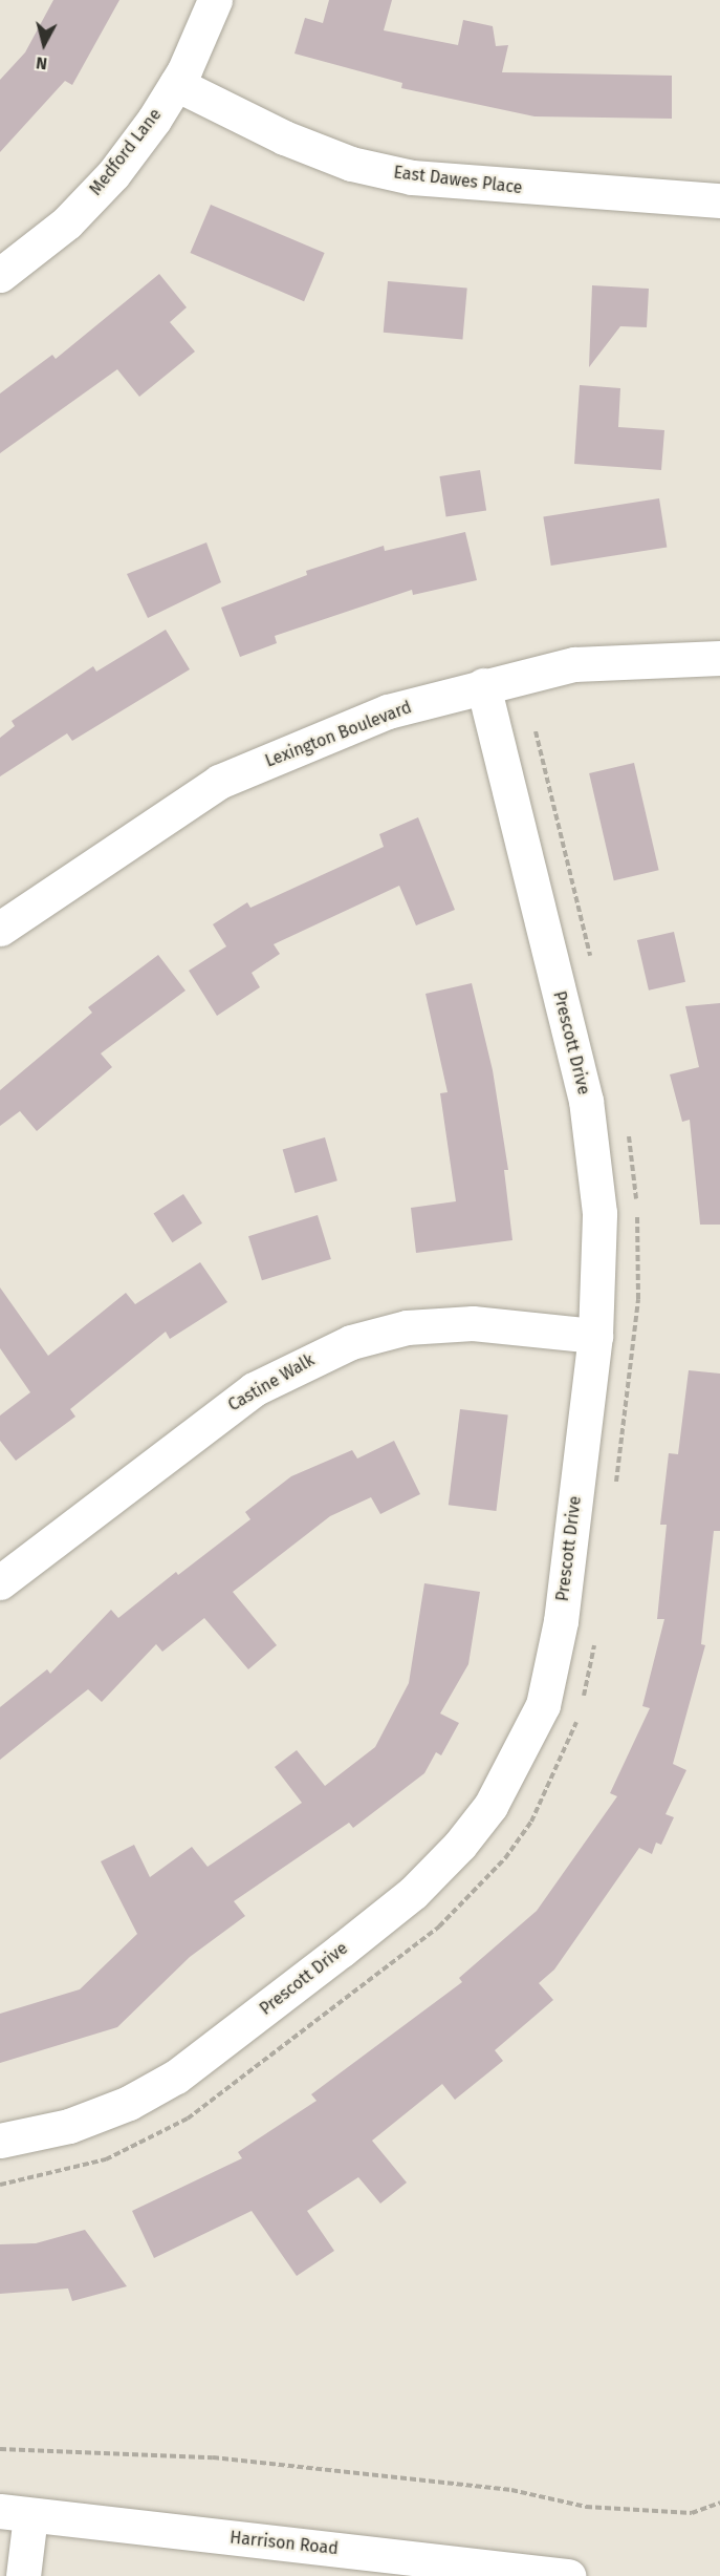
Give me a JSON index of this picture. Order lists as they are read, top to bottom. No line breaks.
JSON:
{"streets":{"street":["Medford Lane","East Dawes Place","Lexington Boulevard","Prescott Drive","Castine Walk","Harrison Road"]},"crossings":[["Medford Lane","East Dawes Place"],["Lexington Boulevard","Prescott Drive"],["Prescott Drive","Castine Walk"]],"north":"bottom"}
